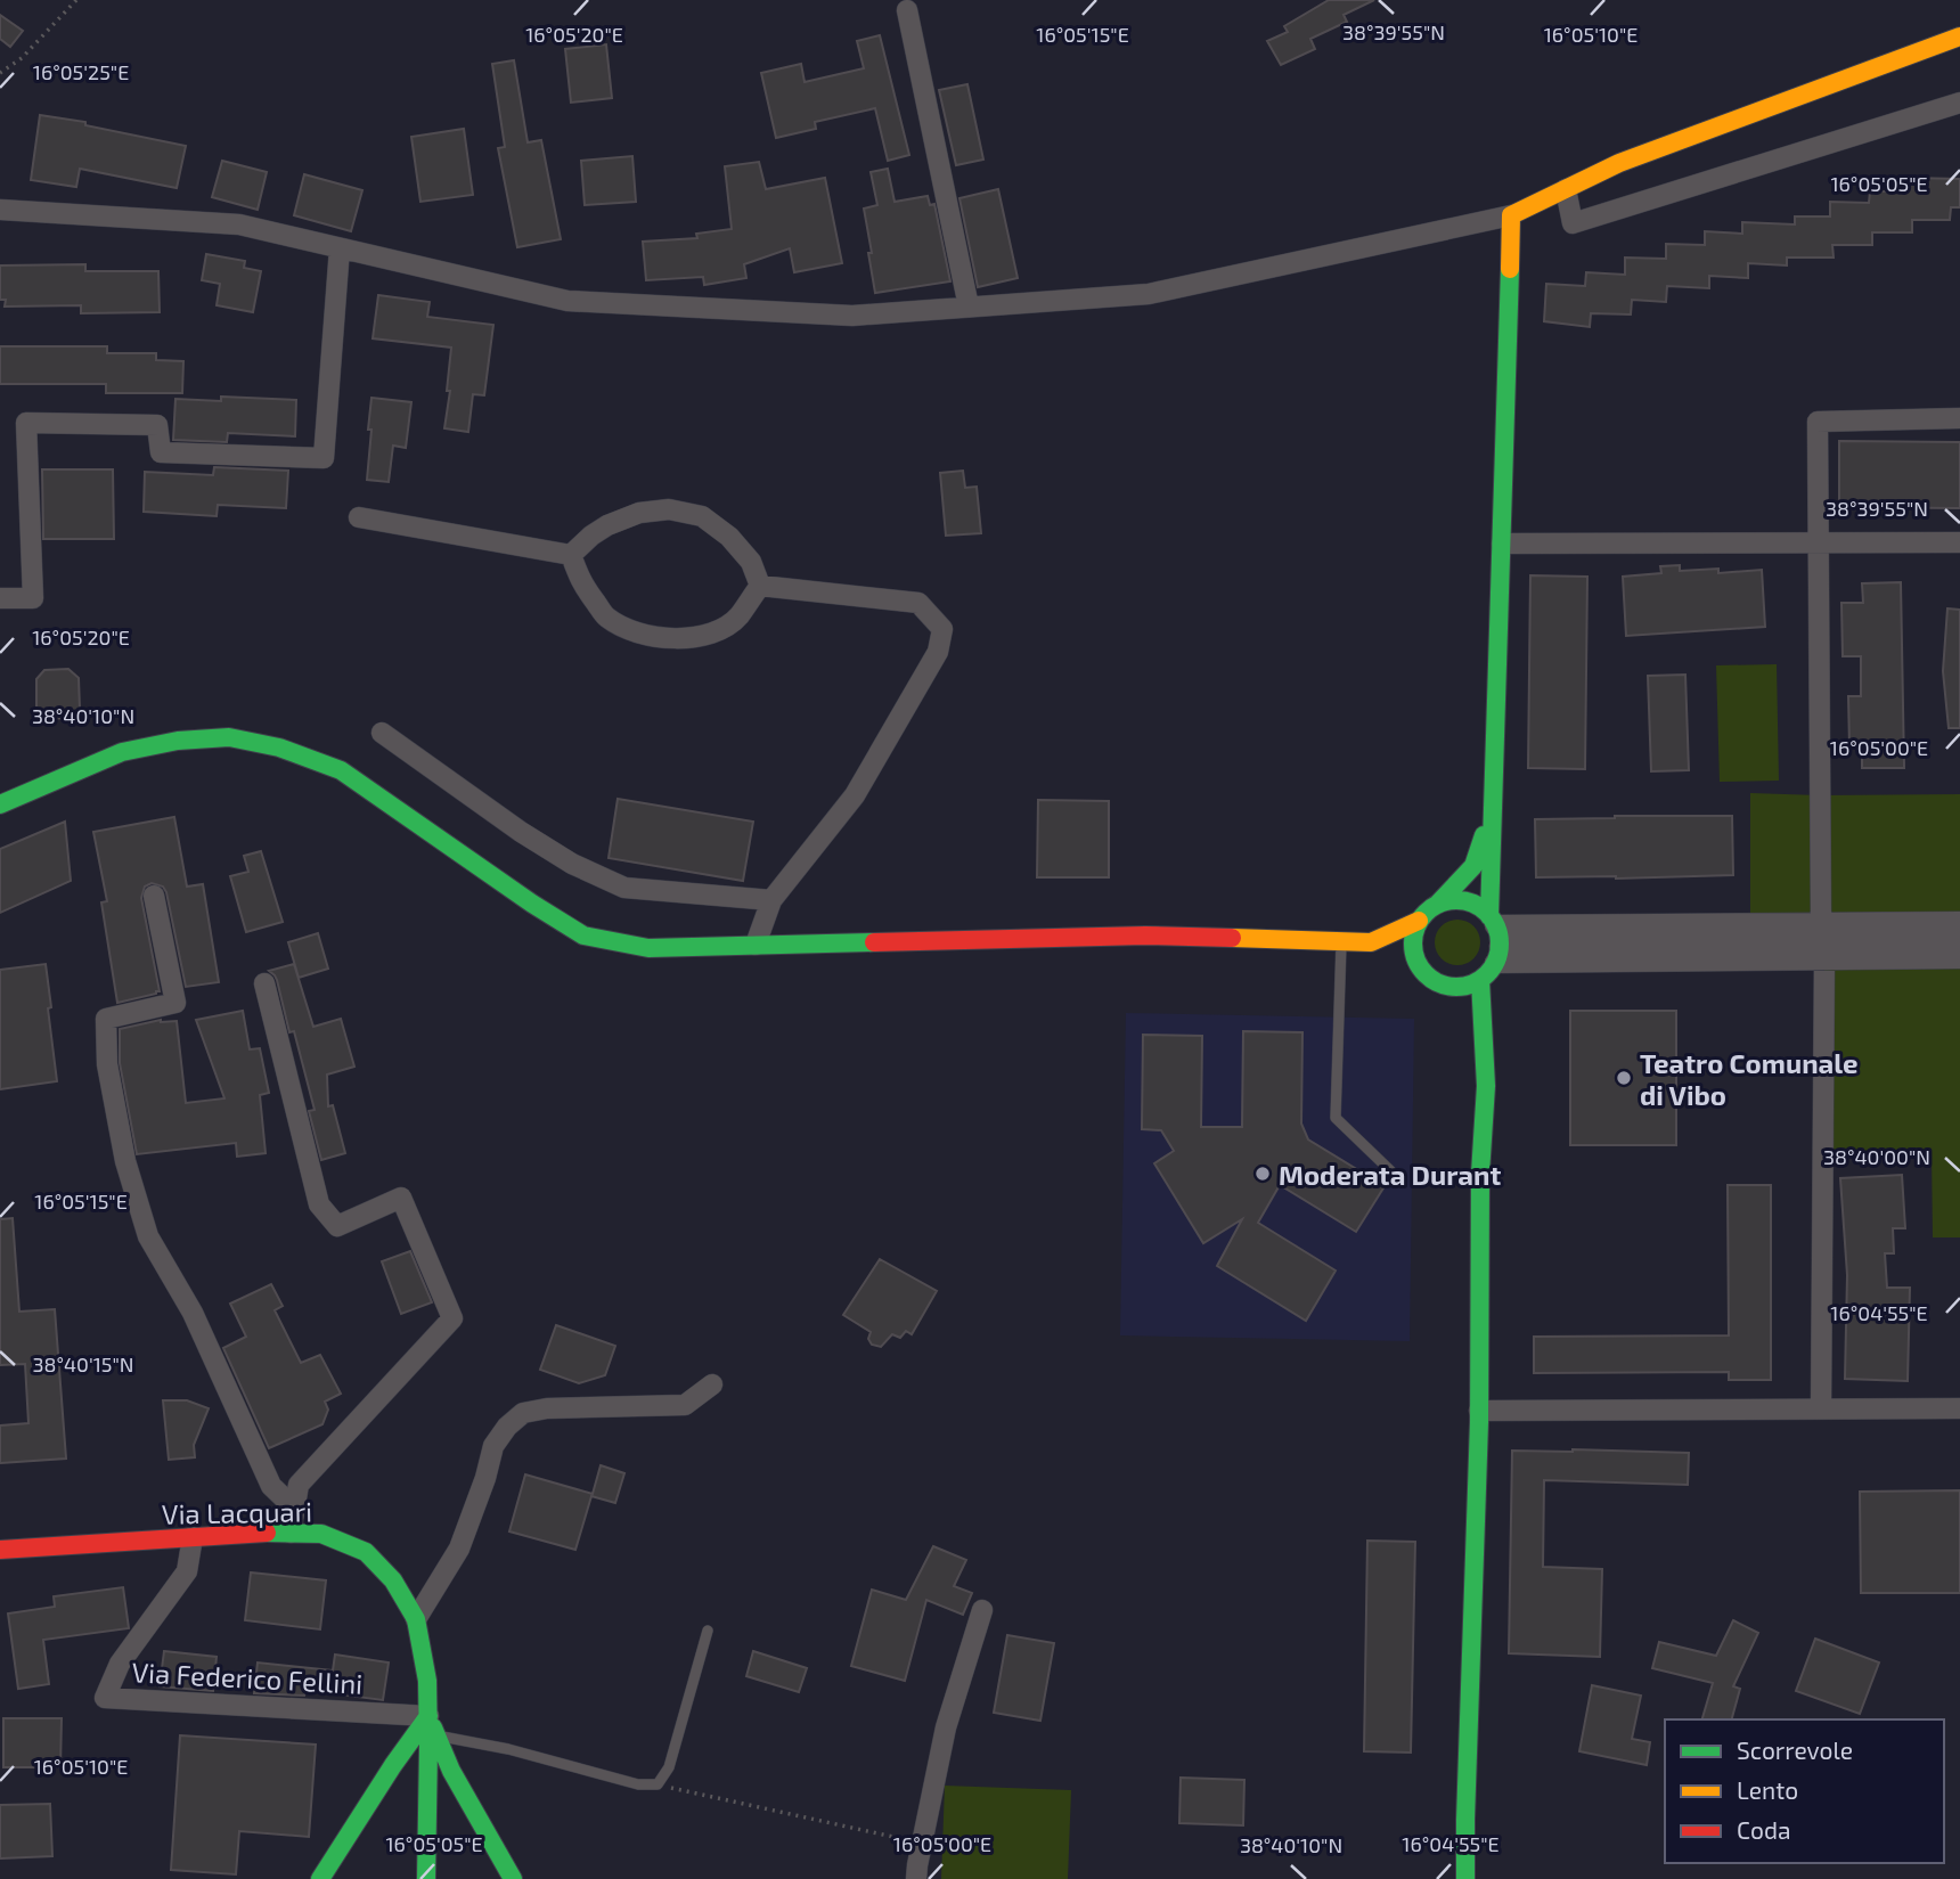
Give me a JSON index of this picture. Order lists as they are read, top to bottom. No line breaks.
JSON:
{"streets":{"main road":["Via Lacquari"],"street":["Via Federico Fellini"]},"crossings":[["Via Lacquari","Via Federico Fellini"]],"places":["Teatro Comunale di Vibo","Moderata Durant"],"legend":["Scorrevole","Lento","Coda"],"coordinates":["38°39'55\"N","16°05'20\"E","16°05'15\"E","16°05'10\"E","16°05'25\"E","16°05'05\"E","38°40'10\"N","16°05'00\"E","38°40'00\"N","16°04'55\"E","38°40'15\"N"]}
